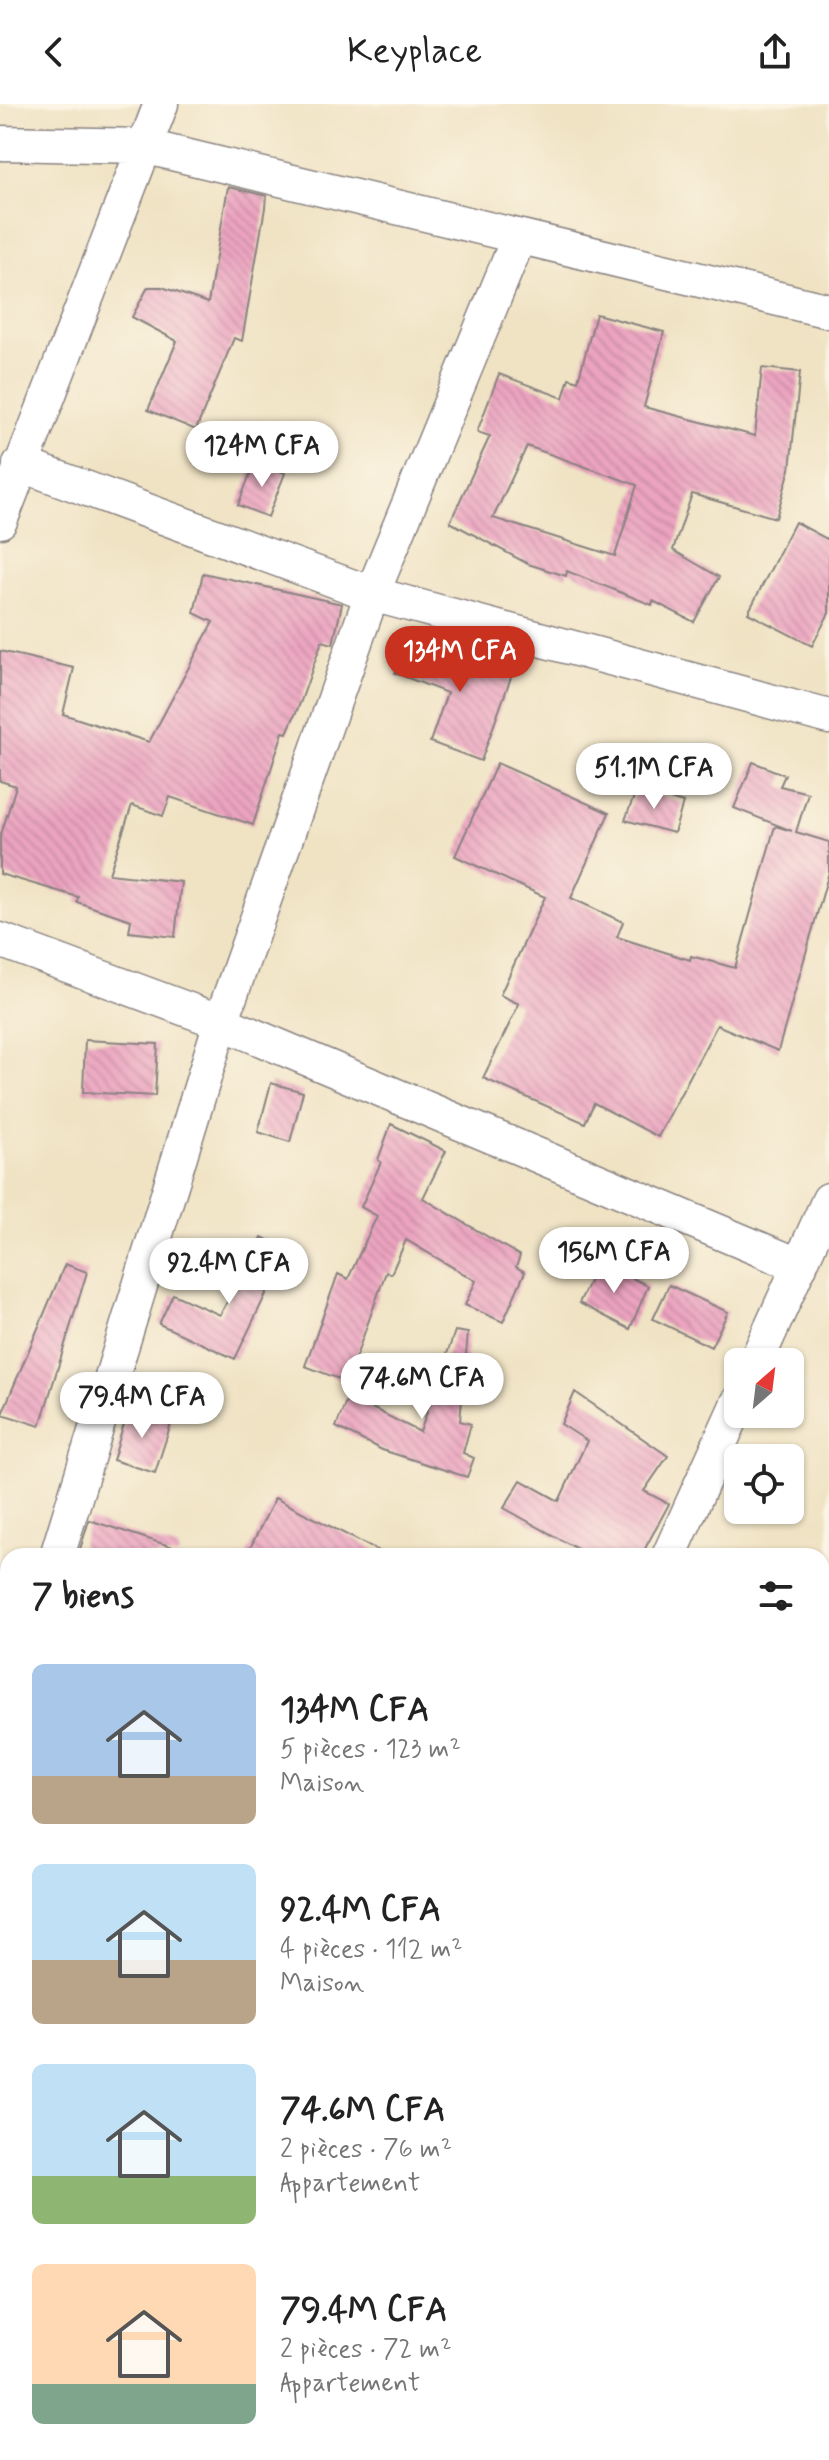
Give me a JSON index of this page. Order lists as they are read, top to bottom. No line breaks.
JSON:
{"north":"top right","page":{"header":"Keyplace","price":["124M CFA","134M CFA","51.1M CFA","156M CFA","92.4M CFA","74.6M CFA","79.4M CFA"],"heading":"7 biens","list":[{"name":"134M CFA","note":"5 pièces · 123 m² · Maison"},{"name":"92.4M CFA","note":"4 pièces · 112 m² · Maison"},{"name":"74.6M CFA","note":"2 pièces · 76 m² · Appartement"},{"name":"79.4M CFA","note":"2 pièces · 72 m² · Appartement"}]}}
